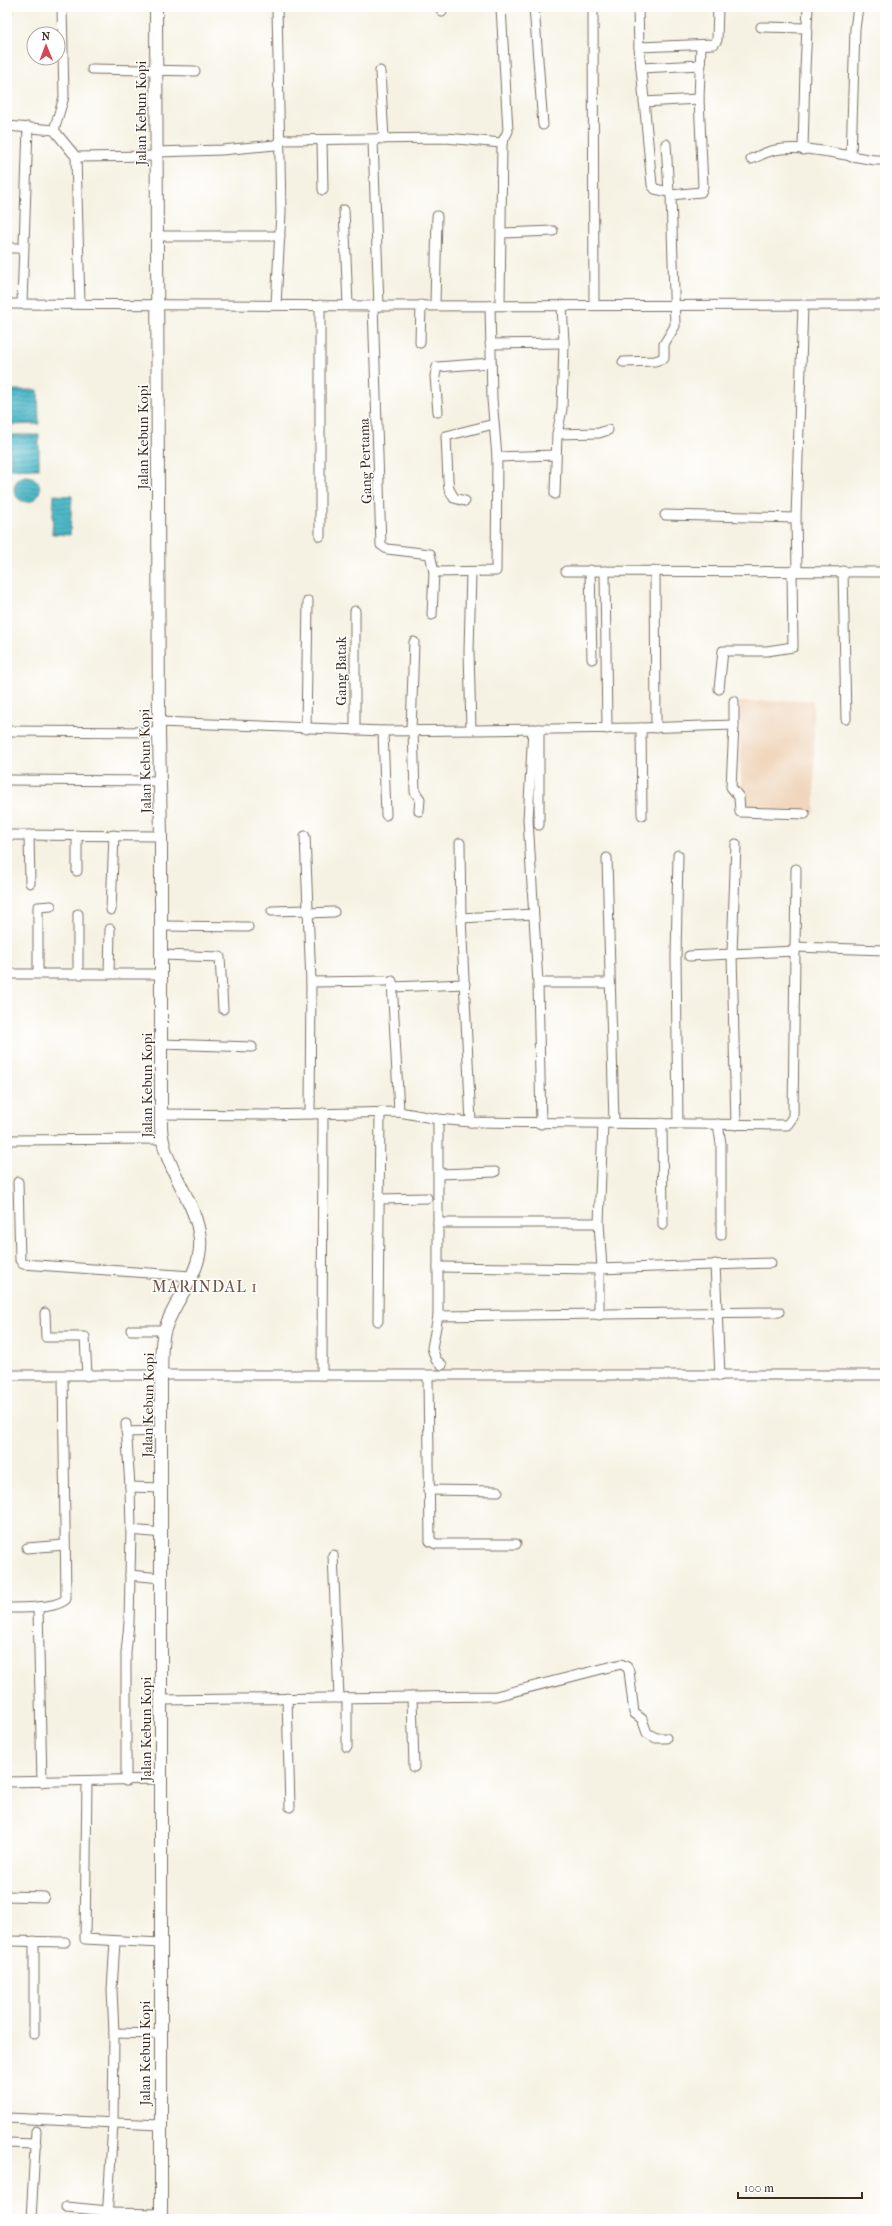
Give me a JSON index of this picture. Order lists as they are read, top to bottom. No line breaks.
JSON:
{"streets":{"main road":["Jalan Kebun Kopi"],"street":["Gang Pertama","Gang Batak"]},"districts":["MARINDAL 1"],"scale_bar":"100 m","north":"top"}
